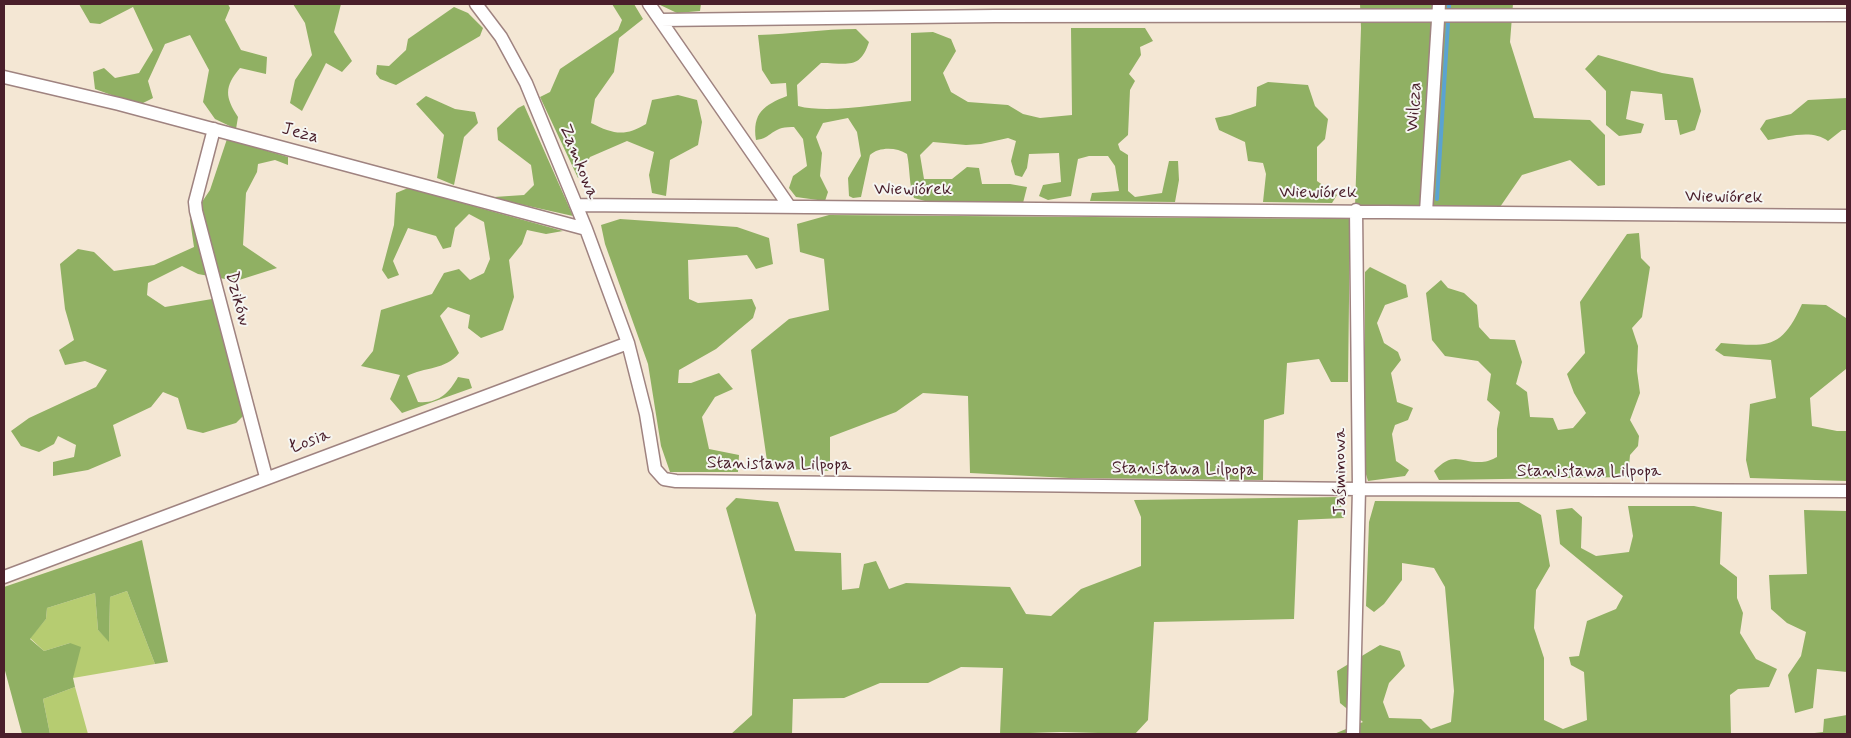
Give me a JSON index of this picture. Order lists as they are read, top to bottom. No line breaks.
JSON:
{"streets":{"street":["Wilcza","Jeża","Zamkowa","Wiewiórek","Dzików","Łosia","Stanisława Lilpopa","Jaśminowa"]},"crossings":[["Wilcza","Wiewiórek"],["Jeża","Zamkowa"],["Jeża","Dzików"],["Zamkowa","Wiewiórek"],["Zamkowa","Łosia"],["Zamkowa","Stanisława Lilpopa"],["Wiewiórek","Jaśminowa"],["Dzików","Łosia"],["Łosia","Stanisława Lilpopa"],["Stanisława Lilpopa","Jaśminowa"]]}
